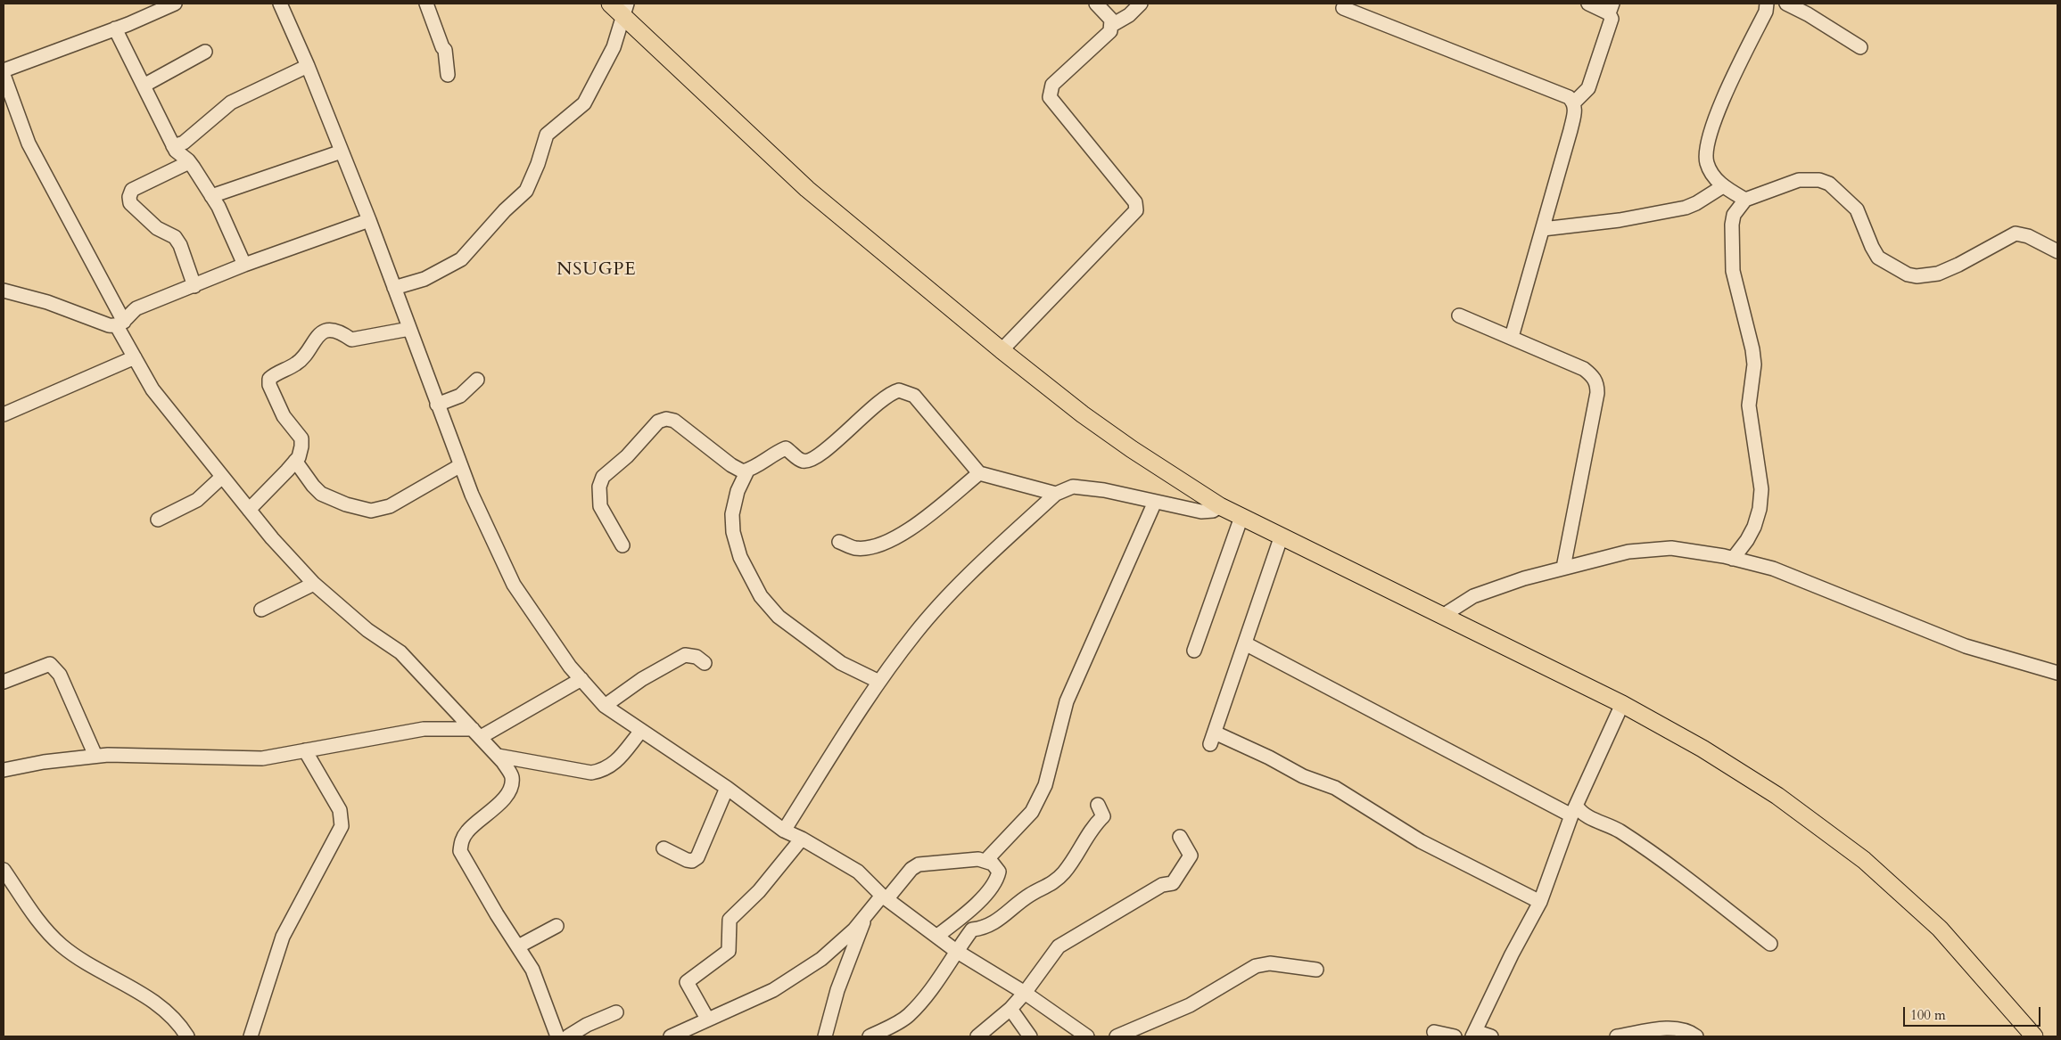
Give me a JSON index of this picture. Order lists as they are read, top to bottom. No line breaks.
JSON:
{"districts":["NSUGPE"],"scale_bar":"100 m"}
